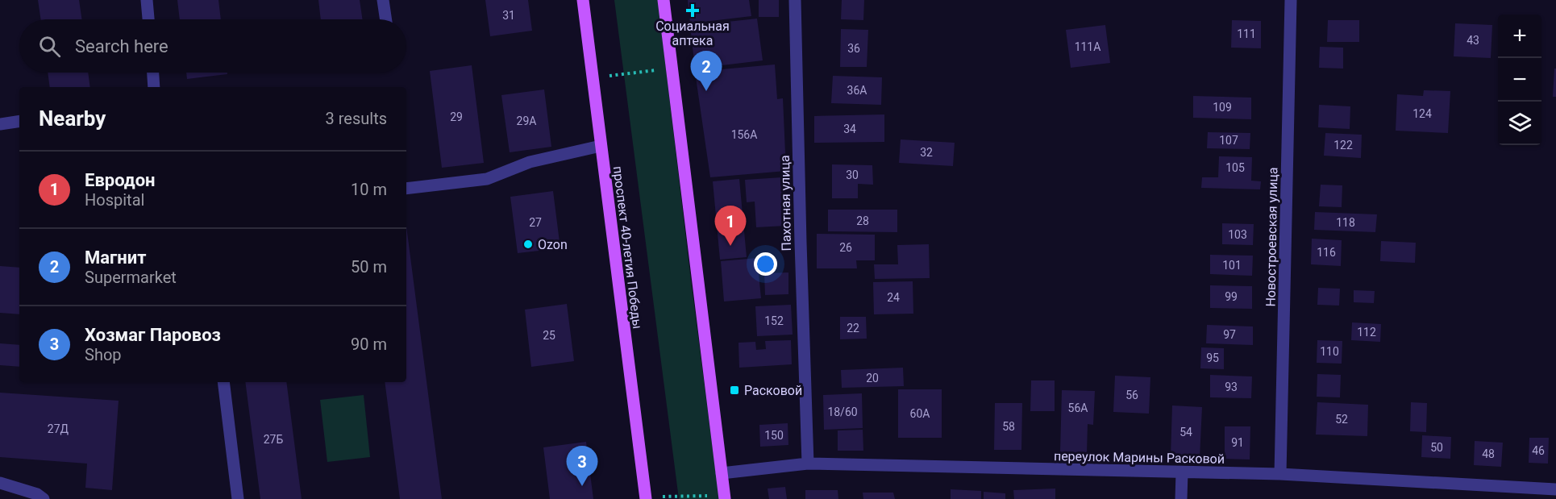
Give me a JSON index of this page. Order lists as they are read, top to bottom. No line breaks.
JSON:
{"streets":{"main road":["проспект 40-летия Победы"],"street":["Пахотная улица","Новостроевская улица","переулок Марины Расковой"]},"crossings":[["Пахотная улица","переулок Марины Расковой"],["Новостроевская улица","переулок Марины Расковой"]],"places":{"health":["Социальная аптека"],"other":["Ozon"],"transit":["Расковой"]},"house_numbers":["31","111","43","111А","36","36А","109","124","29","29А","34","156А","107","122","32","105","30","28","27","118","103","26","116","101","99","24","152","22","112","97","25","110","95","20","93","56","56А","18/60","60А","52","58","27Д","54","150","27Б","91","50","46","48"],"page":{"map_buttons":["+","−"],"search":"Search here","pins":["2","1","3"],"heading":["Nearby","3 results"],"list":[{"mark":"1","name":"Евродон","note":"Hospital","value":"10 m"},{"mark":"2","name":"Магнит","note":"Supermarket","value":"50 m"},{"mark":"3","name":"Хозмаг Паровоз","note":"Shop","value":"90 m"}]}}
